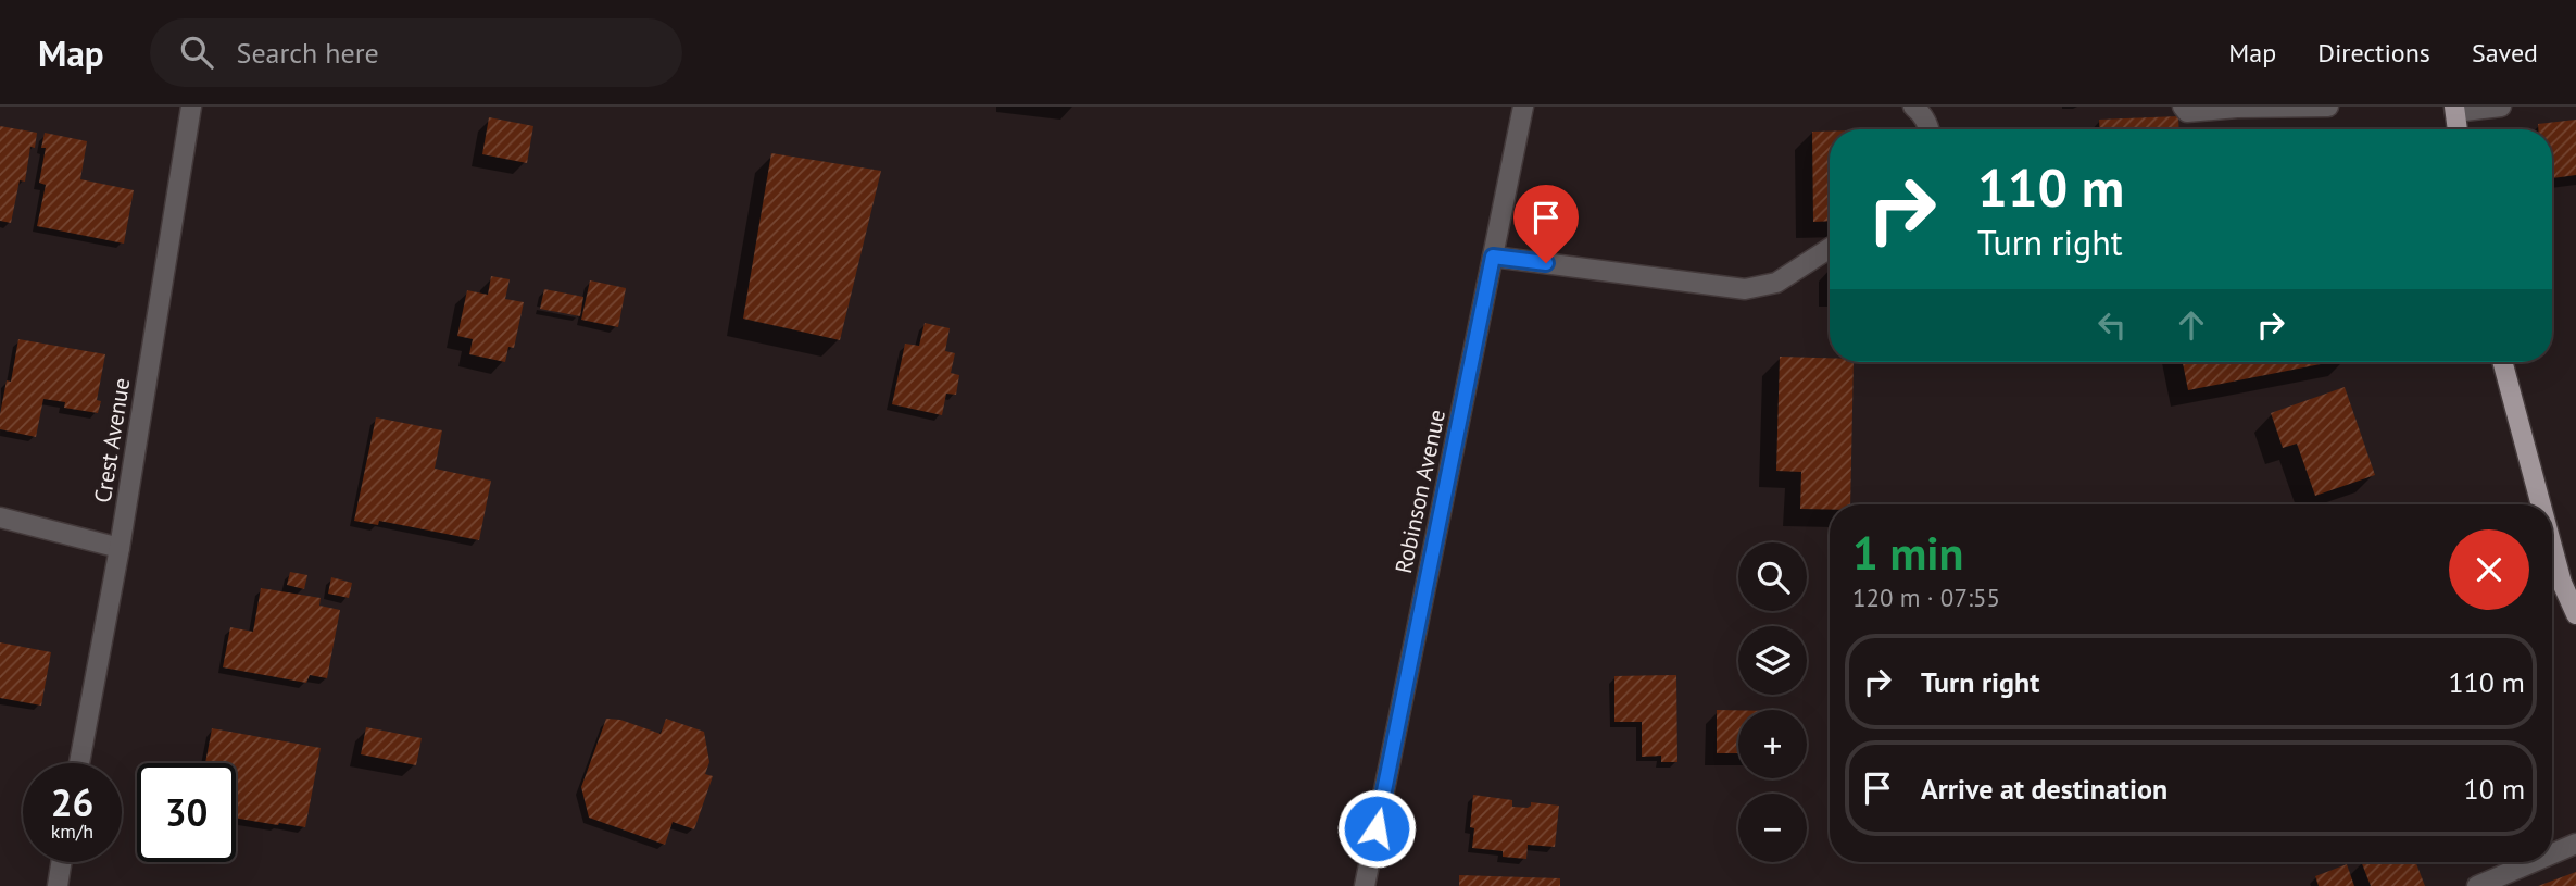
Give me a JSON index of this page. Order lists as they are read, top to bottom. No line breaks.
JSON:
{"streets":{"street":["Crest Avenue","Robinson Avenue"]},"page":{"header":"Map","search":"Search here","nav":["Map","Directions","Saved"],"turn":["110 m","Turn right"],"heading":["1 min","120 m · 07:55"],"map_buttons":["+","−"],"list":[{"name":"Turn right","value":"110 m"},{"name":"Arrive at destination","value":"10 m"}],"speed":"26 km/h","limit":"30"}}
